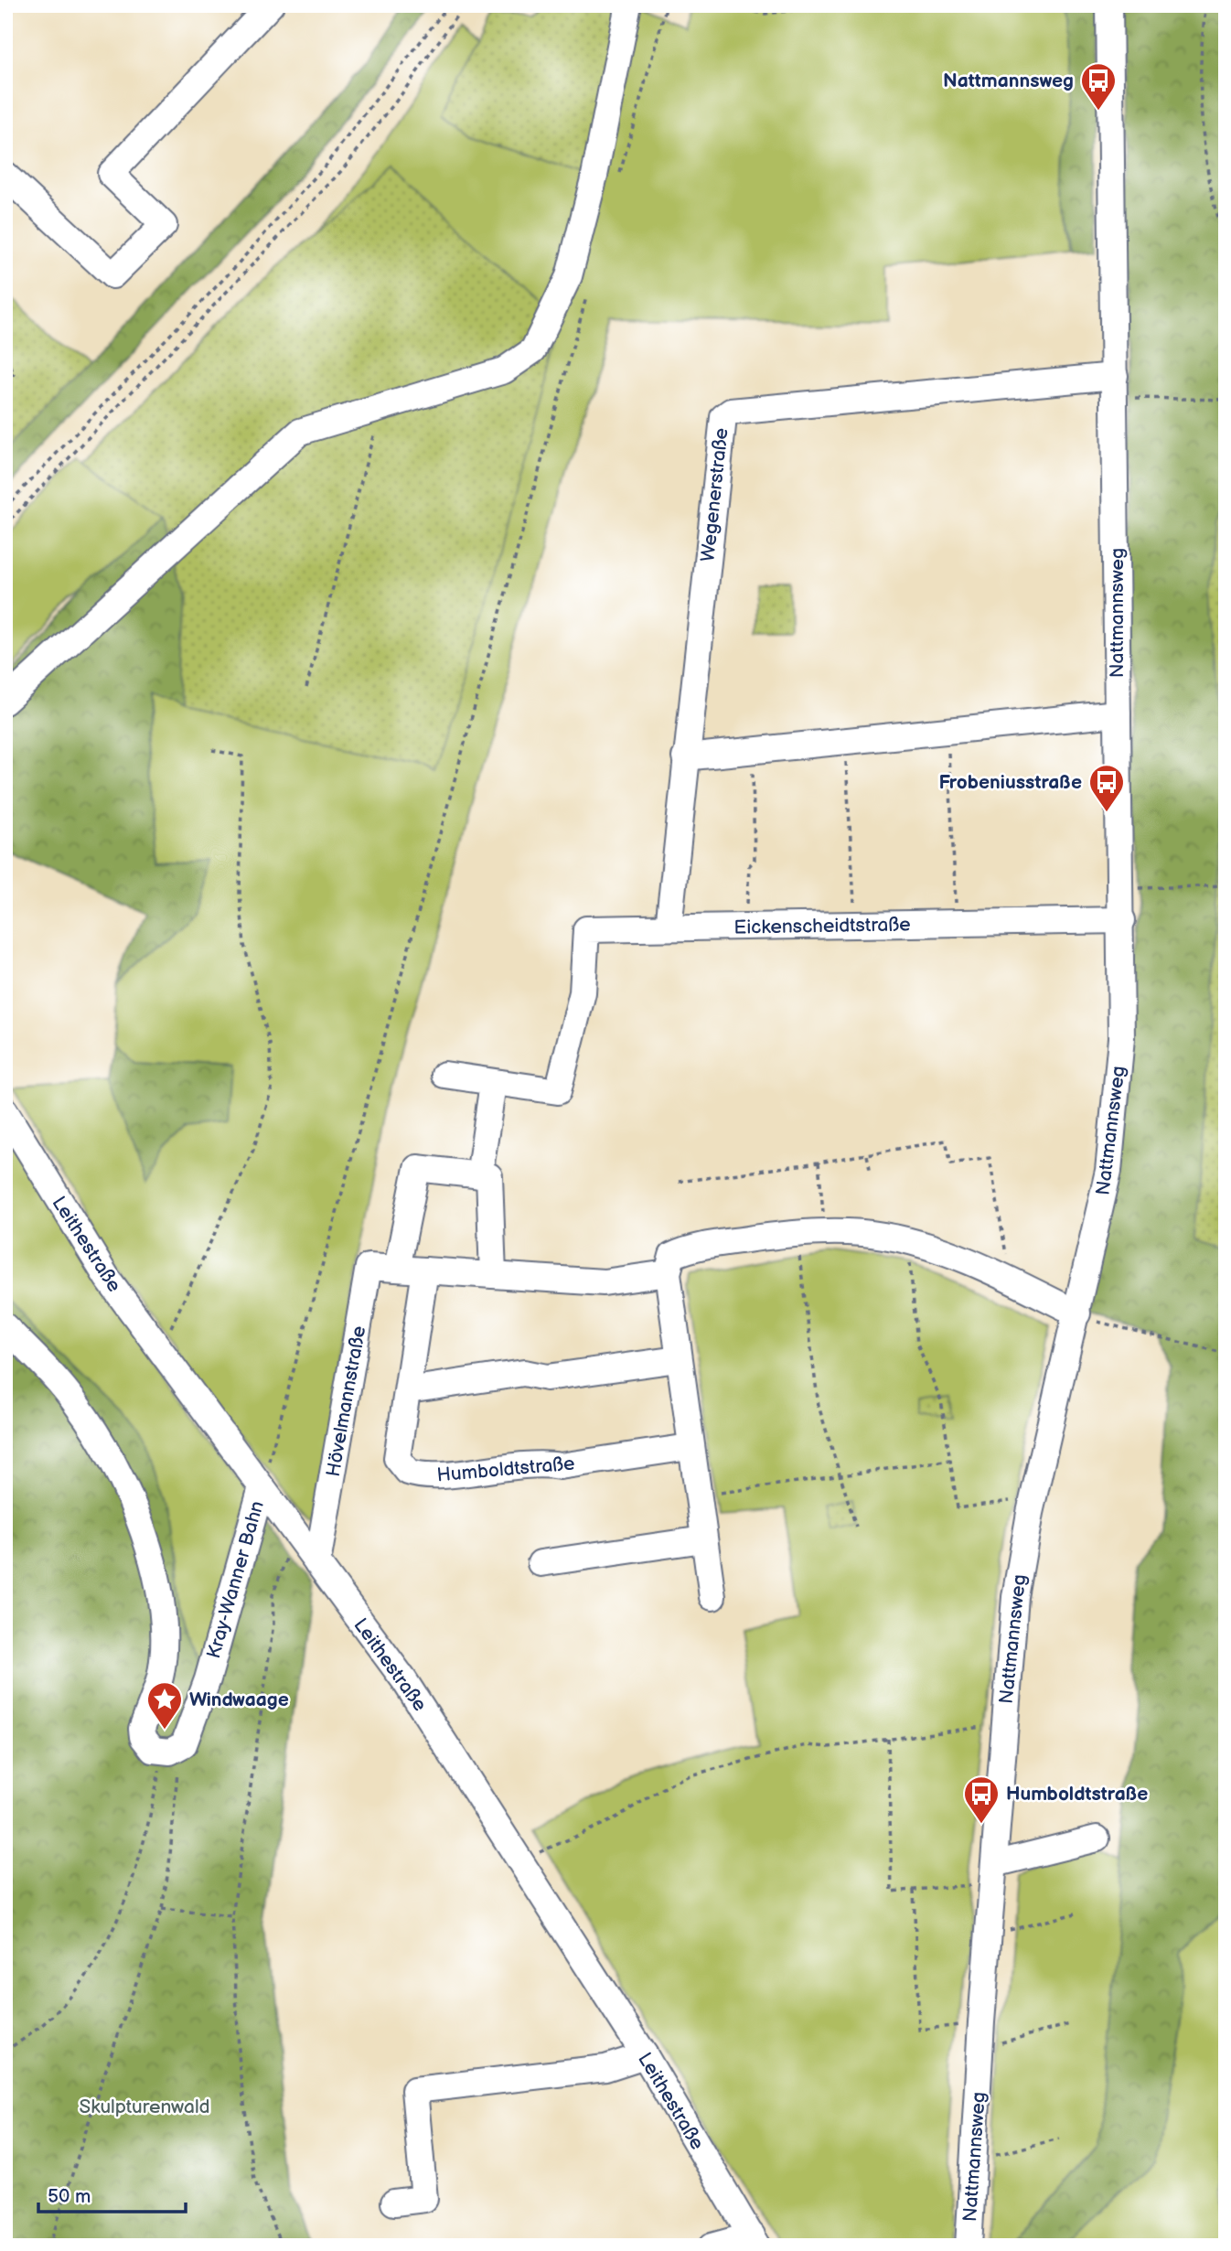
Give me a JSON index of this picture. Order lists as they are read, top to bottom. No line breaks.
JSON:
{"streets":{"street":["Wegenerstraße","Nattmannsweg","Eickenscheidtstraße","Leithestraße","Hövelmannstraße","Humboldtstraße","Kray-Wanner Bahn"]},"crossings":[["Wegenerstraße","Nattmannsweg"],["Wegenerstraße","Eickenscheidtstraße"],["Nattmannsweg","Eickenscheidtstraße"],["Leithestraße","Hövelmannstraße"],["Leithestraße","Kray-Wanner Bahn"],["Hövelmannstraße","Humboldtstraße"]],"parks":["Skulpturenwald"],"places":{"bus stop":["Nattmannsweg","Frobeniusstraße","Humboldtstraße"],"place":["Windwaage"]},"scale_bar":"50 m"}
